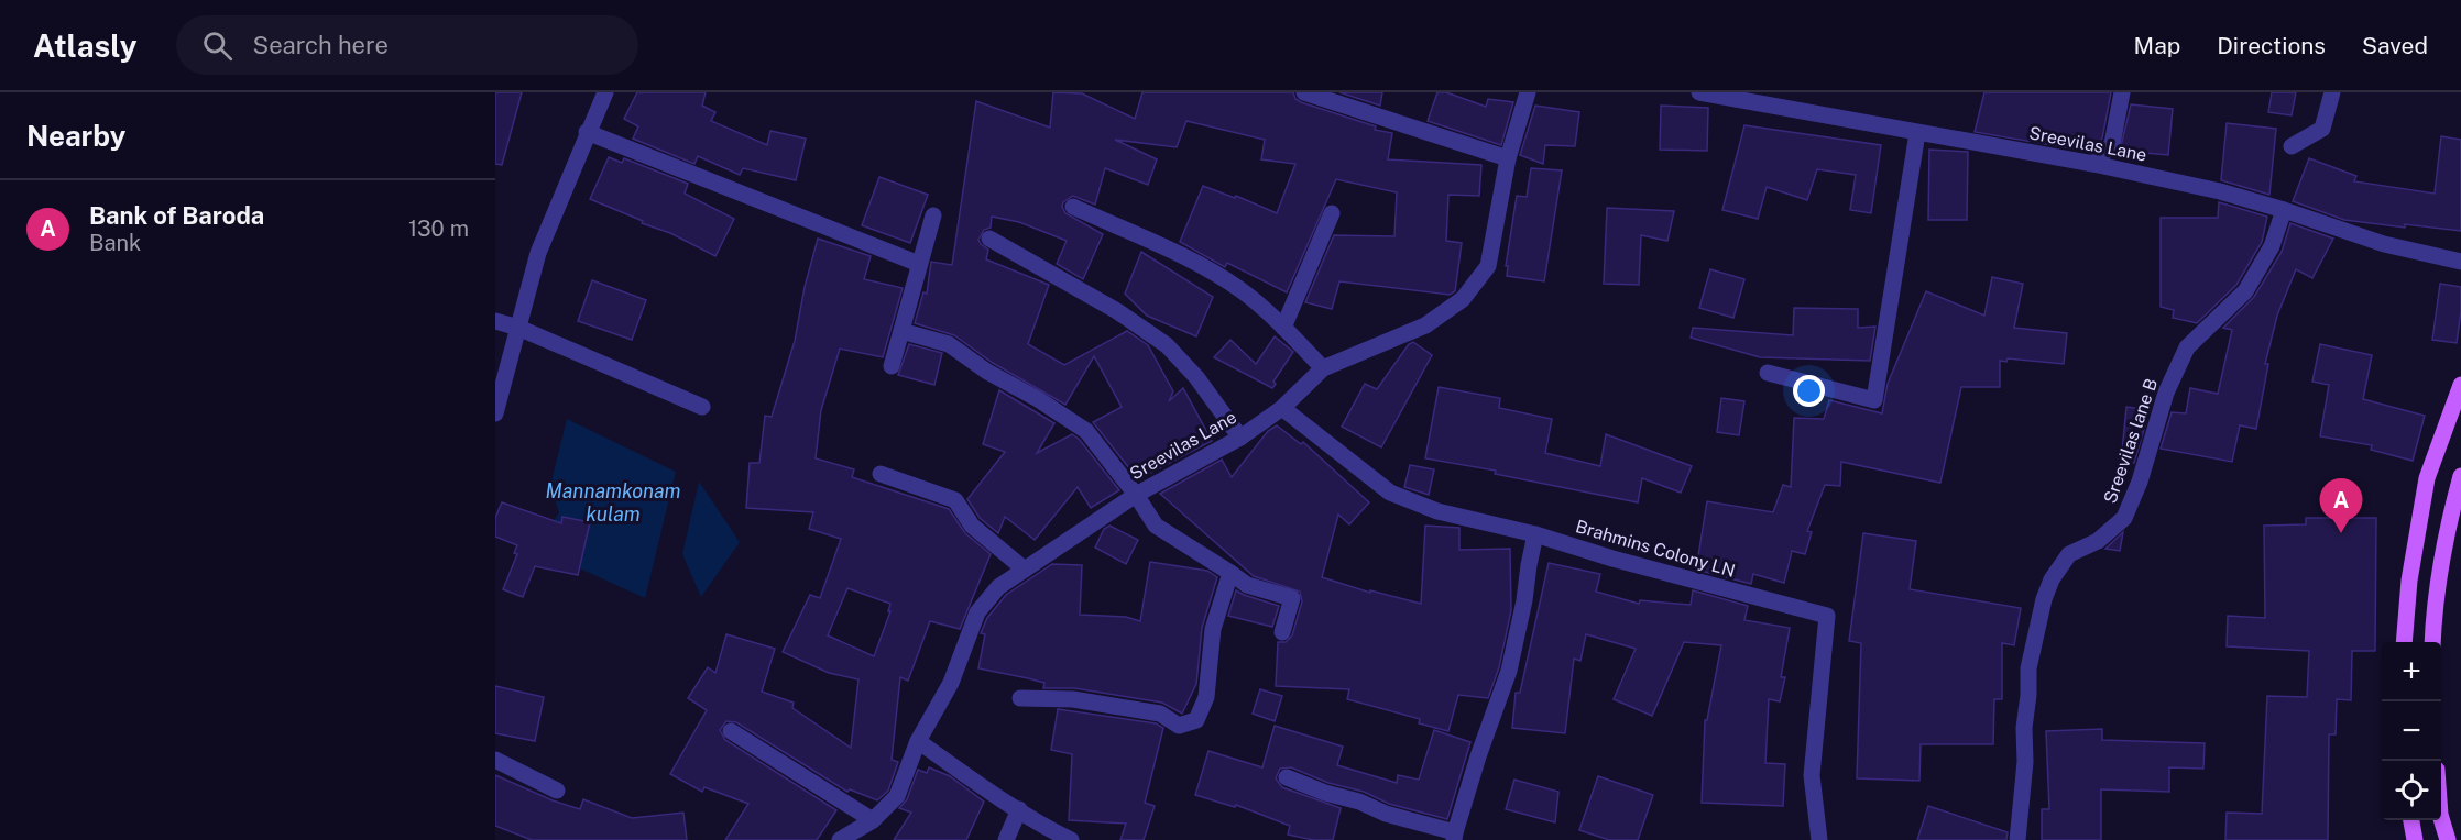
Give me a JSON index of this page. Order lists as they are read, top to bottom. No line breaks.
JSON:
{"streets":{"street":["Sreevilas Lane","Sreevilas lane B","Brahmins Colony LN"]},"crossings":[["Sreevilas Lane","Sreevilas lane B"],["Sreevilas Lane","Brahmins Colony LN"]],"water":["Mannamkonam kulam"],"page":{"header":"Atlasly","search":"Search here","nav":["Map","Directions","Saved"],"heading":"Nearby","list":[{"mark":"A","name":"Bank of Baroda","note":"Bank","value":"130 m"}],"pins":"A","map_buttons":["+","−"]}}
